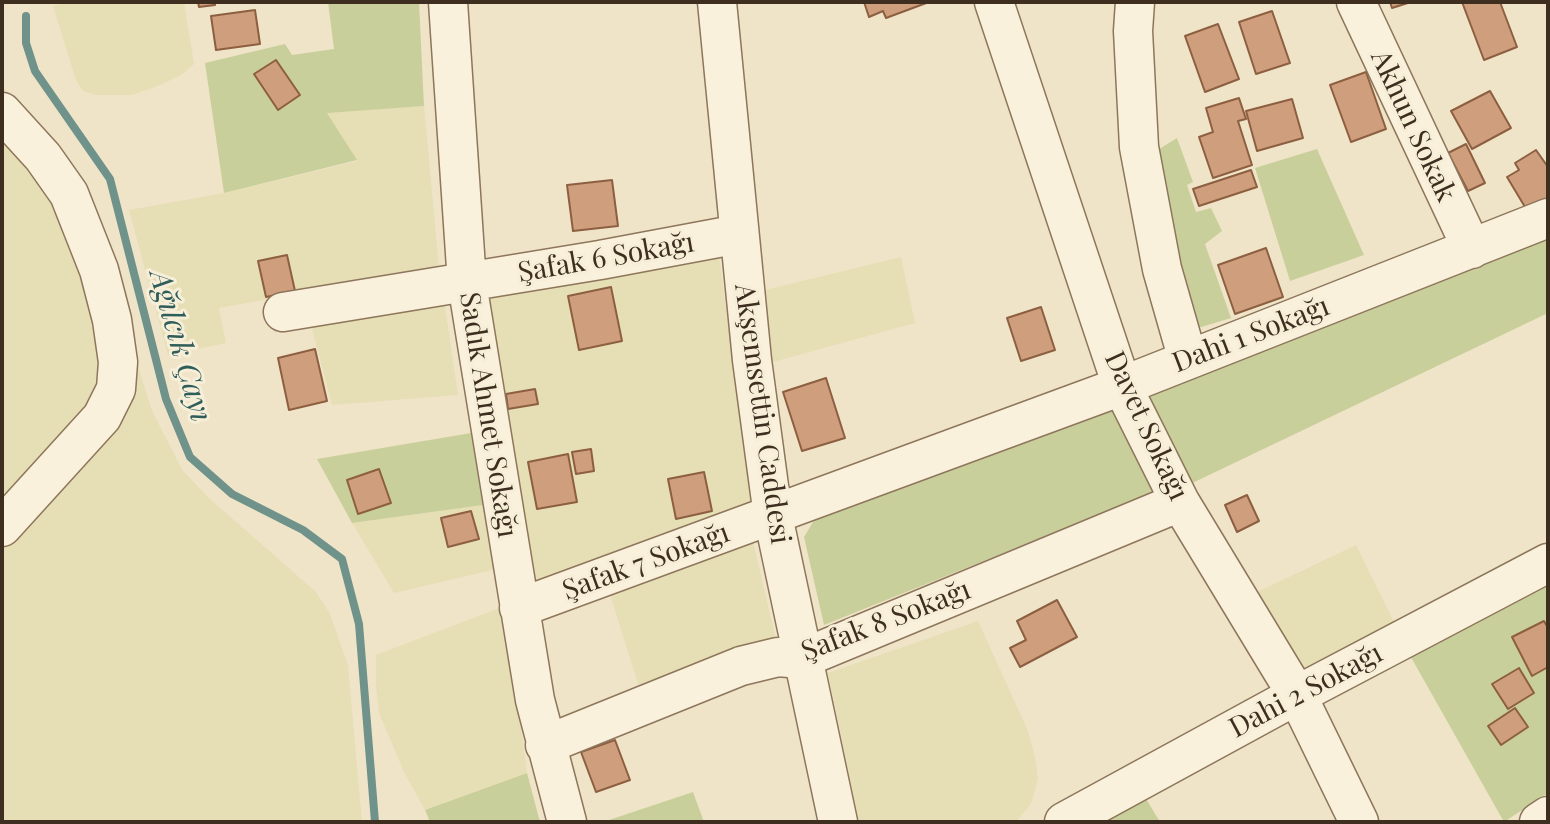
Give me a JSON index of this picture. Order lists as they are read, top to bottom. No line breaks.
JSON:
{"streets":{"street":["Akhun Sokak","Şafak 6 Sokağı","Dahi 1 Sokağı","Akşemsettin Caddesi","Sadık Ahmet Sokağı","Davet Sokağı","Şafak 7 Sokağı","Şafak 8 Sokağı","Dahi 2 Sokağı"]},"crossings":[["Akhun Sokak","Dahi 1 Sokağı"],["Şafak 6 Sokağı","Akşemsettin Caddesi"],["Şafak 6 Sokağı","Sadık Ahmet Sokağı"],["Dahi 1 Sokağı","Akşemsettin Caddesi"],["Dahi 1 Sokağı","Davet Sokağı"],["Dahi 1 Sokağı","Şafak 7 Sokağı"],["Akşemsettin Caddesi","Şafak 7 Sokağı"],["Akşemsettin Caddesi","Şafak 8 Sokağı"],["Sadık Ahmet Sokağı","Şafak 7 Sokağı"],["Sadık Ahmet Sokağı","Şafak 8 Sokağı"],["Davet Sokağı","Şafak 8 Sokağı"],["Davet Sokağı","Dahi 2 Sokağı"]],"water":["Ağılcık Çayı"]}
